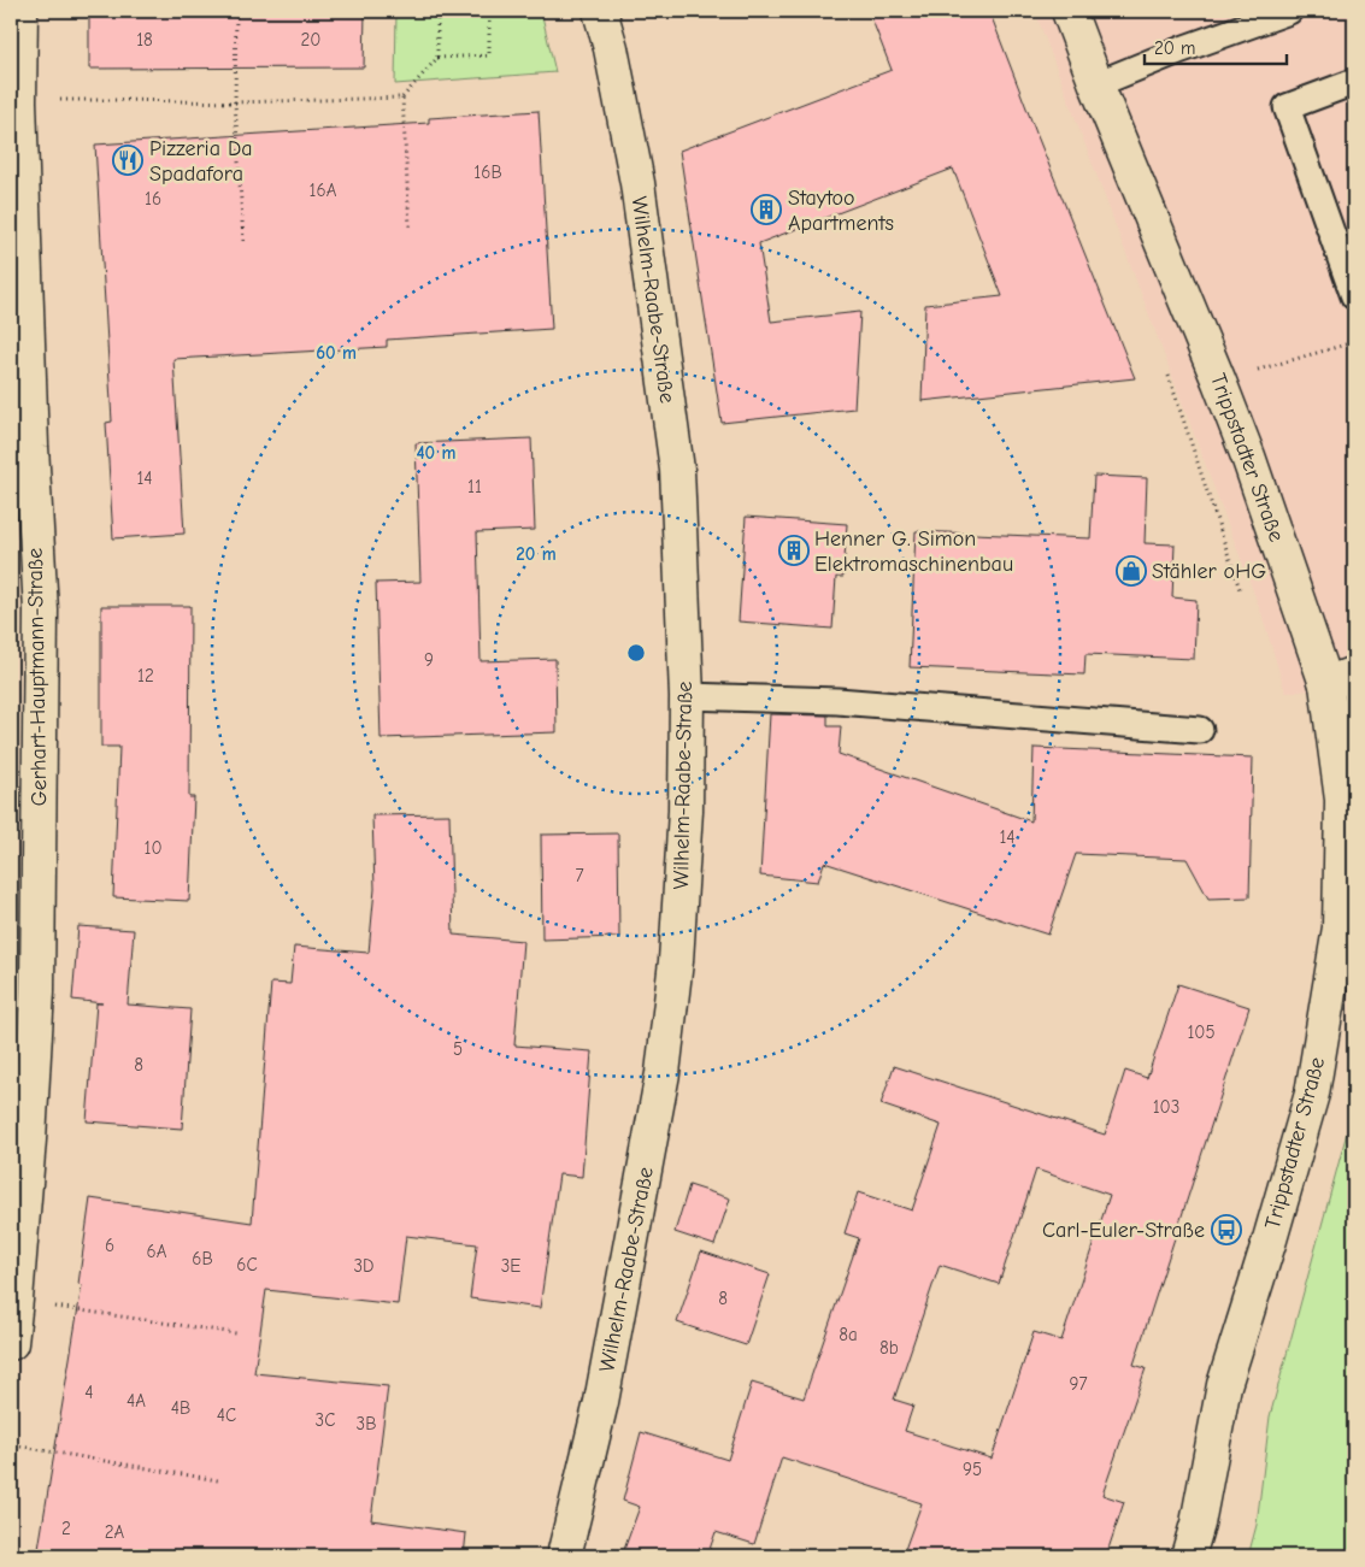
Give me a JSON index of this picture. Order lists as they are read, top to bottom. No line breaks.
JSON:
{"streets":{"street":["Wilhelm-Raabe-Straße","Trippstadter Straße","Gerhart-Hauptmann-Straße"]},"places":{"restaurant":["Pizzeria Da Spadafora"],"building":["Staytoo Apartments","Henner G. Simon Elektromaschinenbau"],"shop":["Stähler oHG"],"bus stop":["Carl-Euler-Straße"]},"house_numbers":["18","20","16B","16A","16","14","11","9","12","14","10","7","105","5","8","103","6","6A","6B","6C","3D","3E","8","8a","8b","97","4","4A","4B","4C","3C","3B","95","2","2A"],"scale_bar":"20 m","rings":["60 m","40 m","20 m"]}
